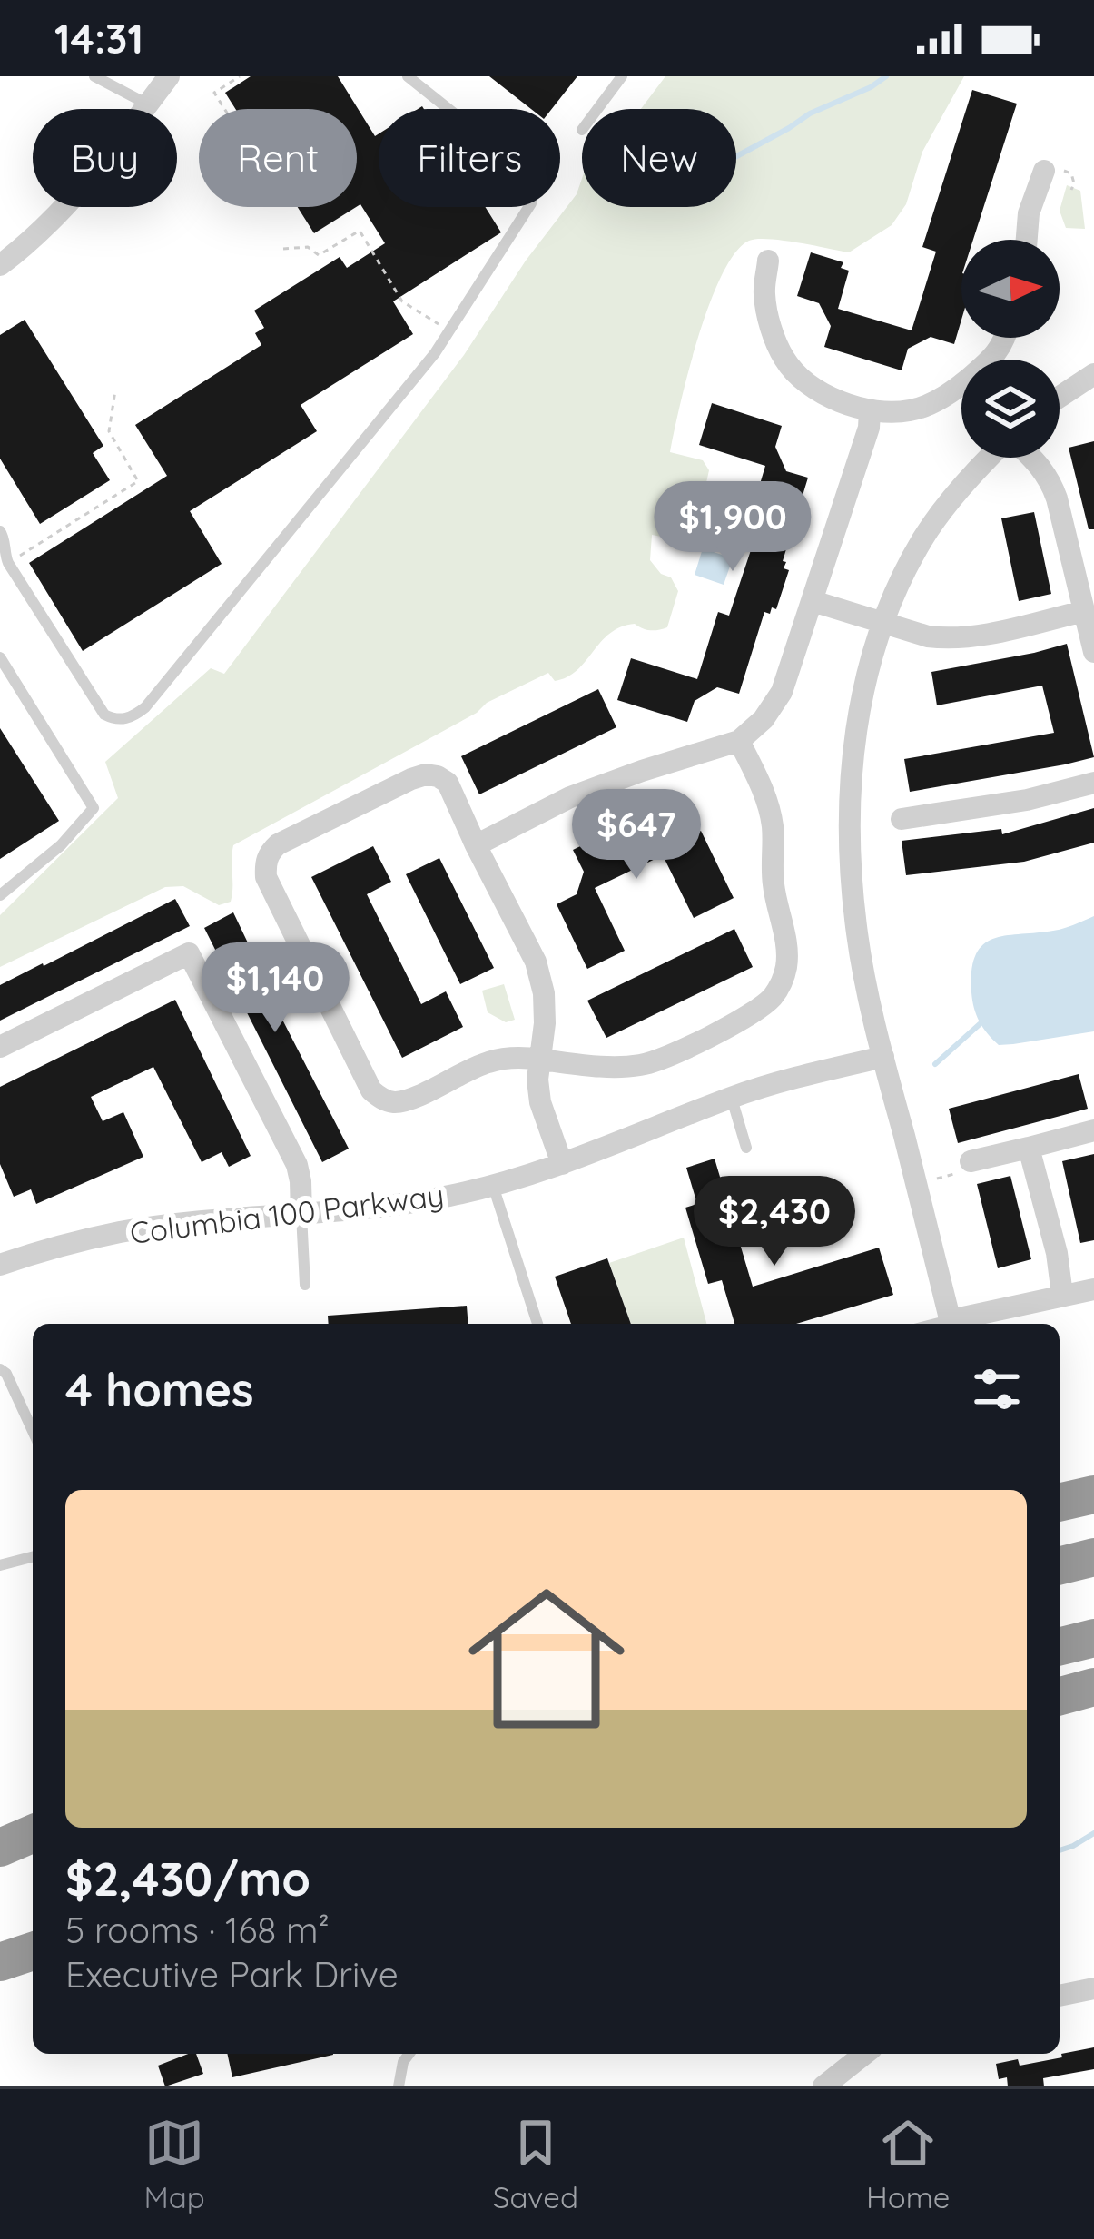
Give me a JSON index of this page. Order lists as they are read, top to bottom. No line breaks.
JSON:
{"streets":{"street":["Columbia 100 Parkway"]},"north":"right","page":{"status":"14:31","chip":["Buy","Rent","Filters","New"],"price":["$1,900","$647","$1,140","$2,430"],"heading":"4 homes","list":[{"name":"$2,430/mo","note":"5 rooms · 168 m² · Executive Park Drive"}],"tabs":["Map","Saved","Home"]}}
